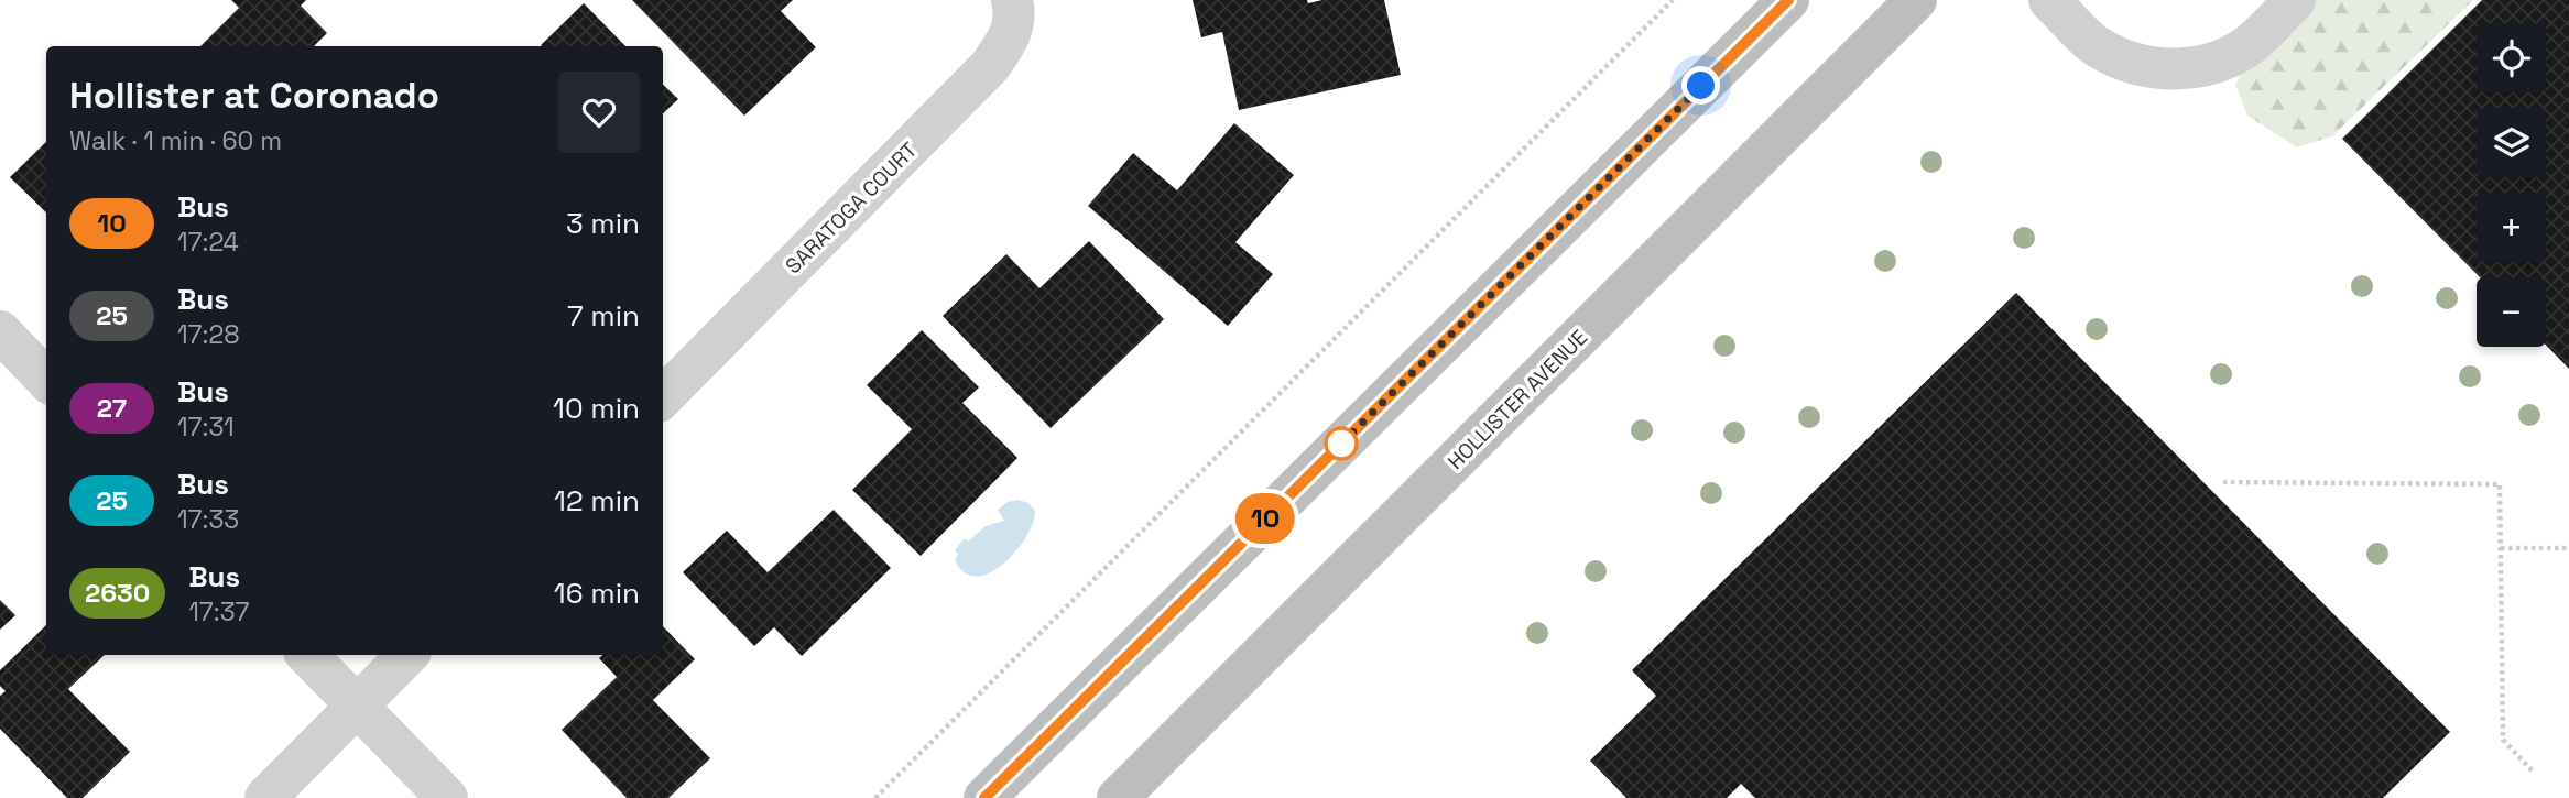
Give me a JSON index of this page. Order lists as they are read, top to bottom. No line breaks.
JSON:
{"streets":{"main road":["HOLLISTER AVENUE"],"street":["SARATOGA COURT"]},"lines":["bus line 10"],"page":{"on_map":"10","map_buttons":["+","−"],"heading":["Hollister at Coronado","Walk · 1 min · 60 m"],"list":[{"mark":"10","name":"Bus","note":"17:24","value":"3 min"},{"mark":"25","name":"Bus","note":"17:28","value":"7 min"},{"mark":"27","name":"Bus","note":"17:31","value":"10 min"},{"mark":"25","name":"Bus","note":"17:33","value":"12 min"},{"mark":"2630","name":"Bus","note":"17:37","value":"16 min"}]}}
